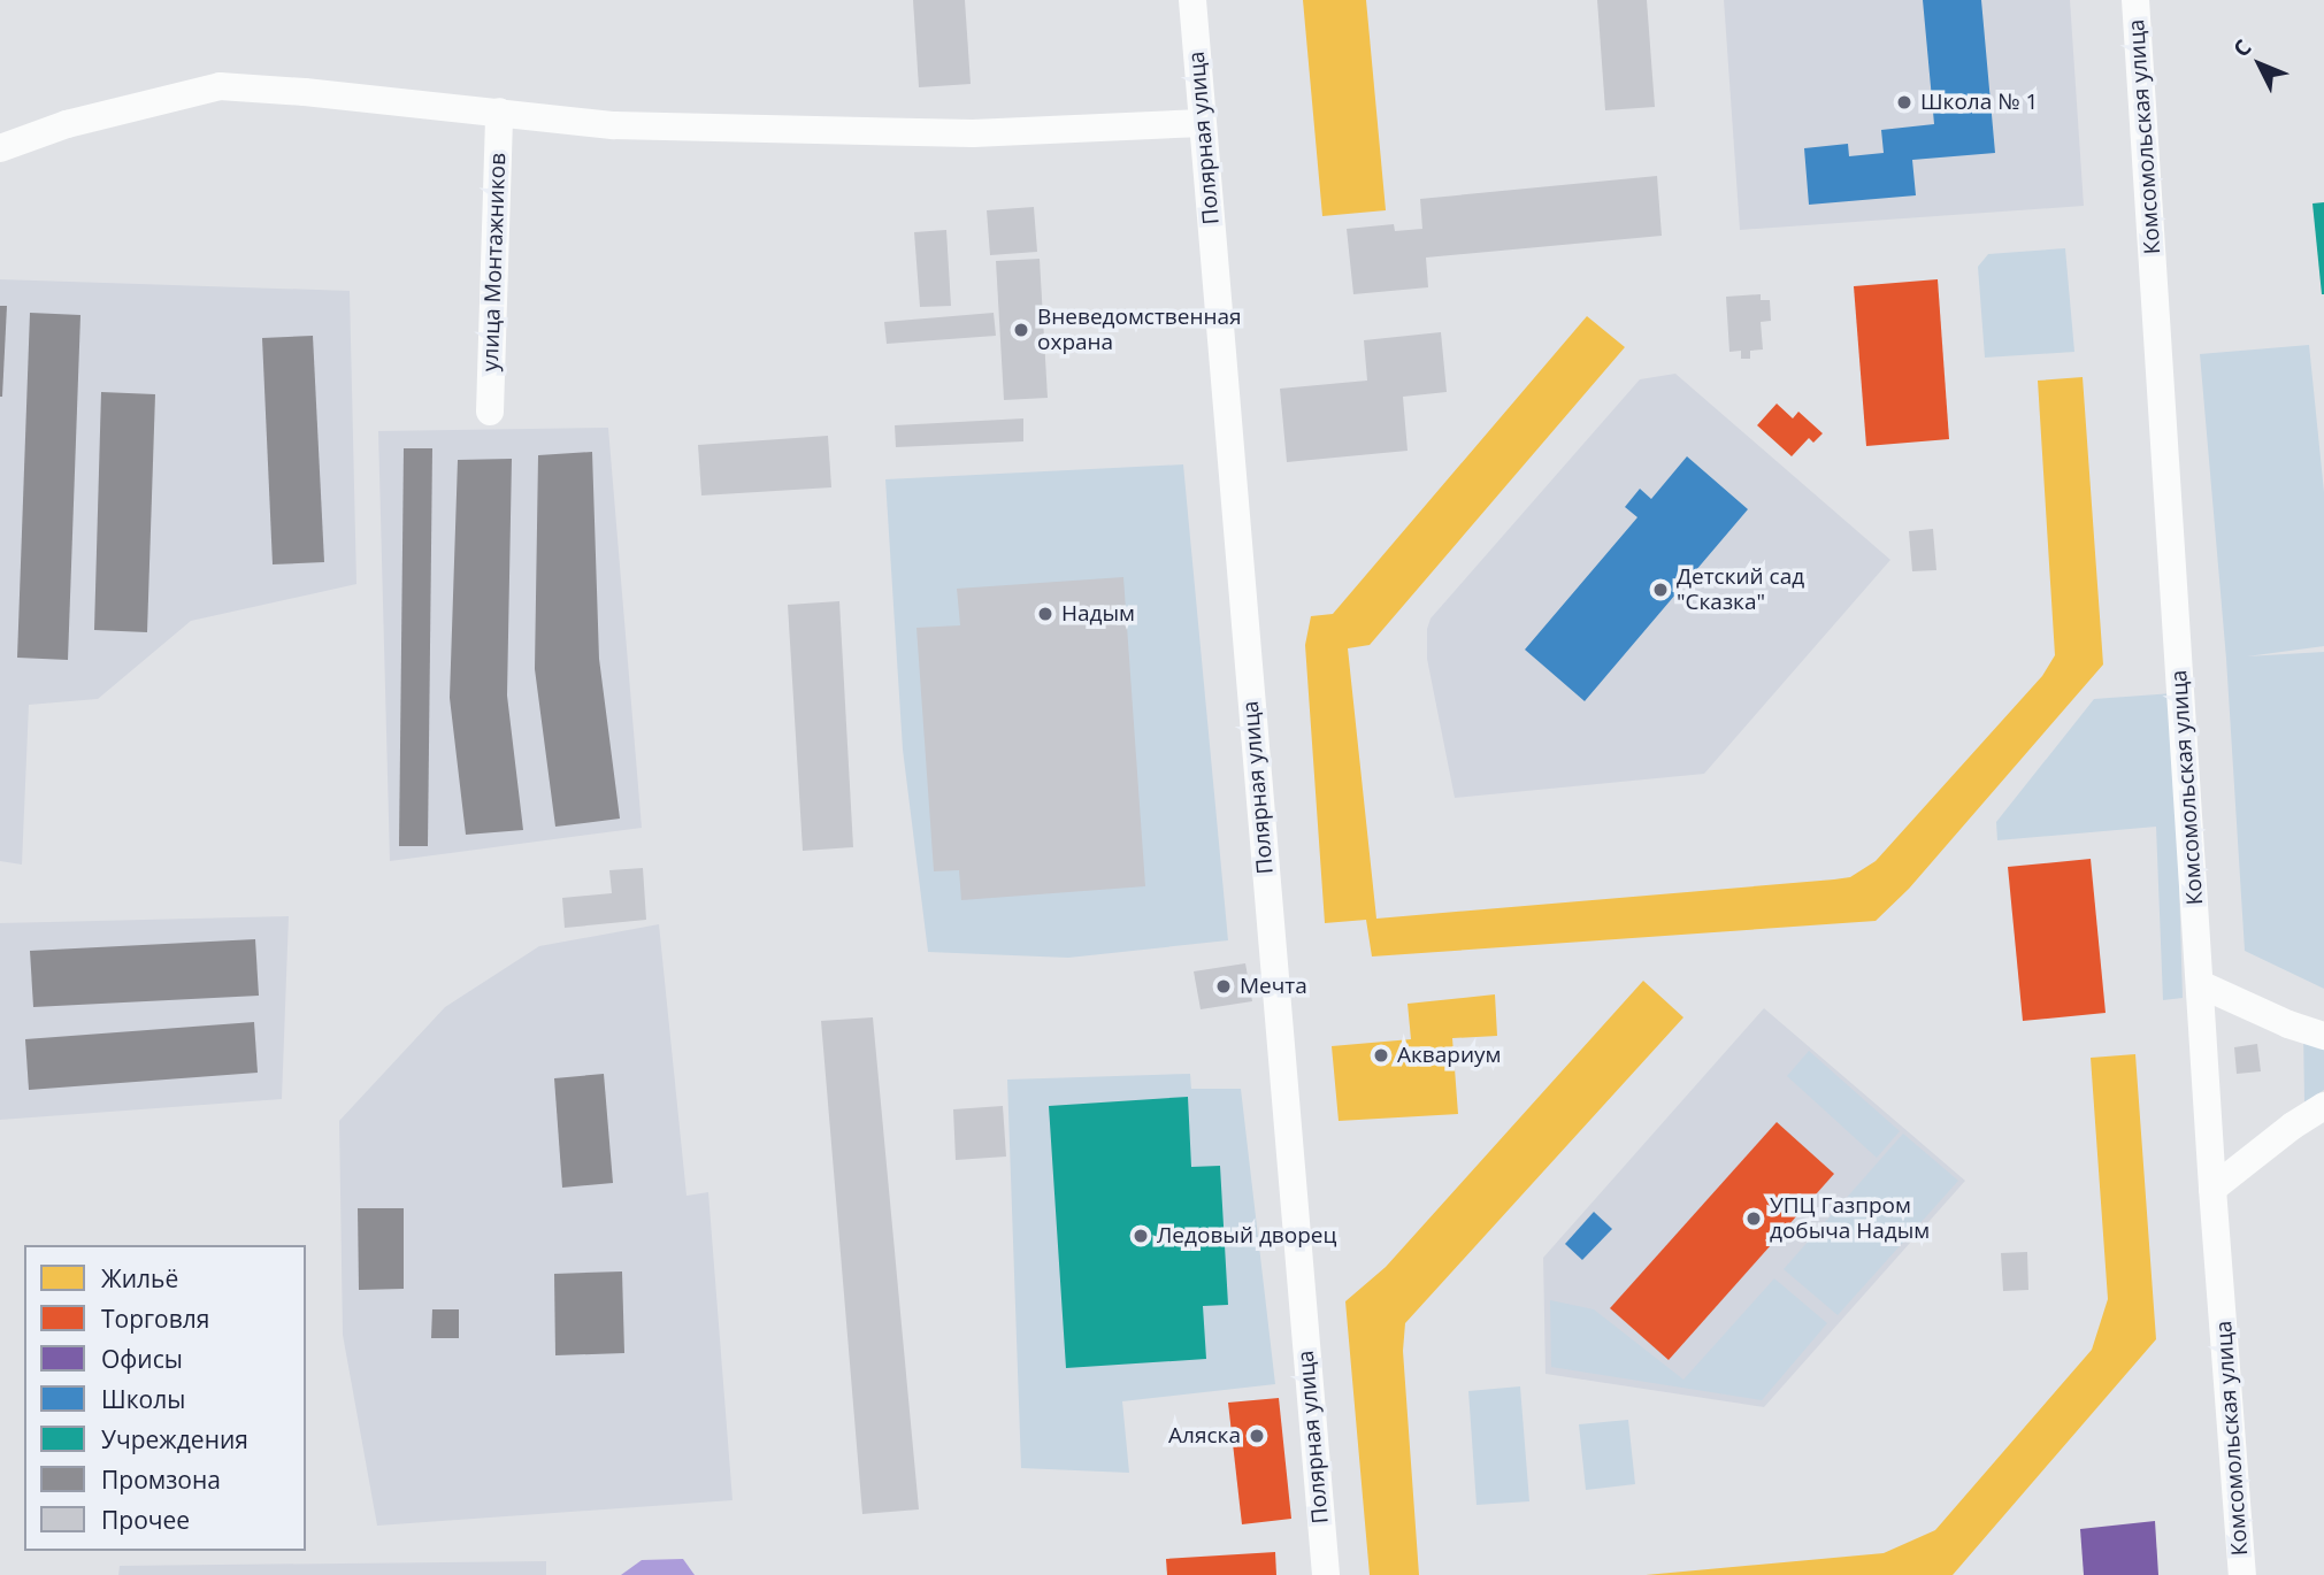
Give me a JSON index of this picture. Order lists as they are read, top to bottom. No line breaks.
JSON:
{"streets":{"street":["Комсомольская улица","Полярная улица","улица Монтажников"]},"places":["Школа № 1","Вневедомственная охрана","Детский сад \"Сказка\"","Надым","Мечта","Аквариум","УПЦ Газпром добыча Надым","Ледовый дворец","Аляска"],"legend":["Жильё","Торговля","Офисы","Школы","Учреждения","Промзона","Прочее"],"north":"top left"}
